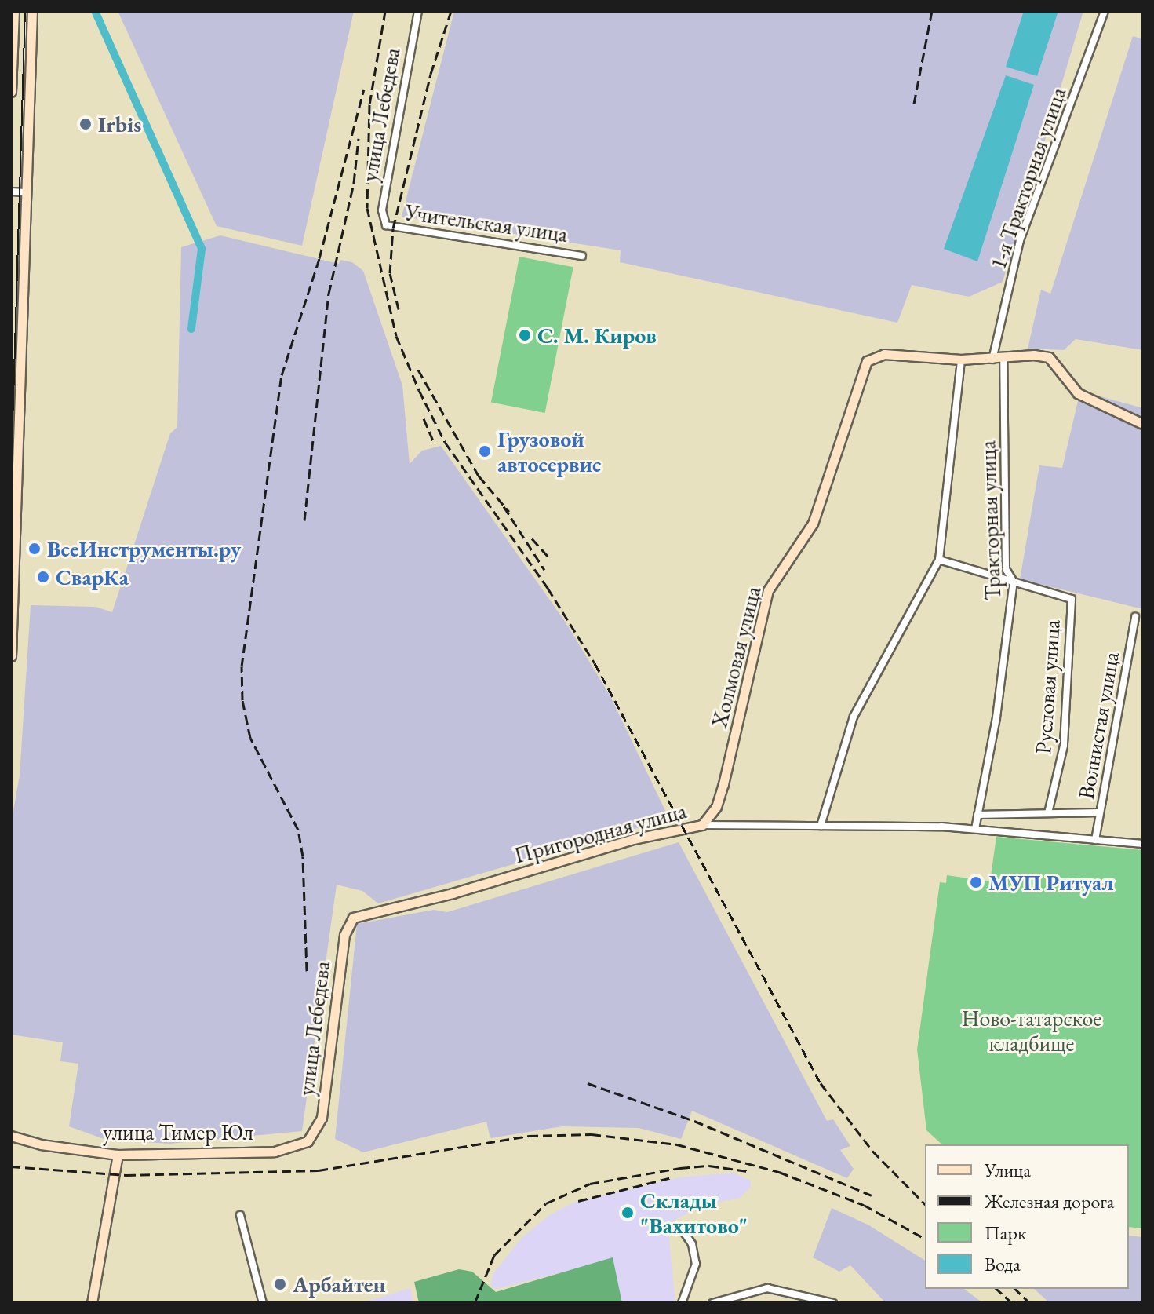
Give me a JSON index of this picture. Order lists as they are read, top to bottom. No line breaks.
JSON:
{"streets":{"street":["улица Лебедева","1-я Тракторная улица","Учительская улица","Тракторная улица","Холмовая улица","Русловая улица","Волнистая улица","Пригородная улица","улица Тимер Юл"]},"crossings":[["улица Лебедева","Учительская улица"],["улица Лебедева","Пригородная улица"],["улица Лебедева","улица Тимер Юл"],["Тракторная улица","Русловая улица"],["Тракторная улица","Пригородная улица"],["Холмовая улица","Пригородная улица"],["Волнистая улица","Пригородная улица"]],"parks":["Ново-татарское кладбище"],"places":["Irbis","С. М. Киров","Грузовой автосервис","ВсеИнструменты.ру","СварКа","МУП Ритуал","Склады \"Вахитово\"","Арбайтен"],"legend":["Улица","Железная дорога","Парк","Вода"]}
